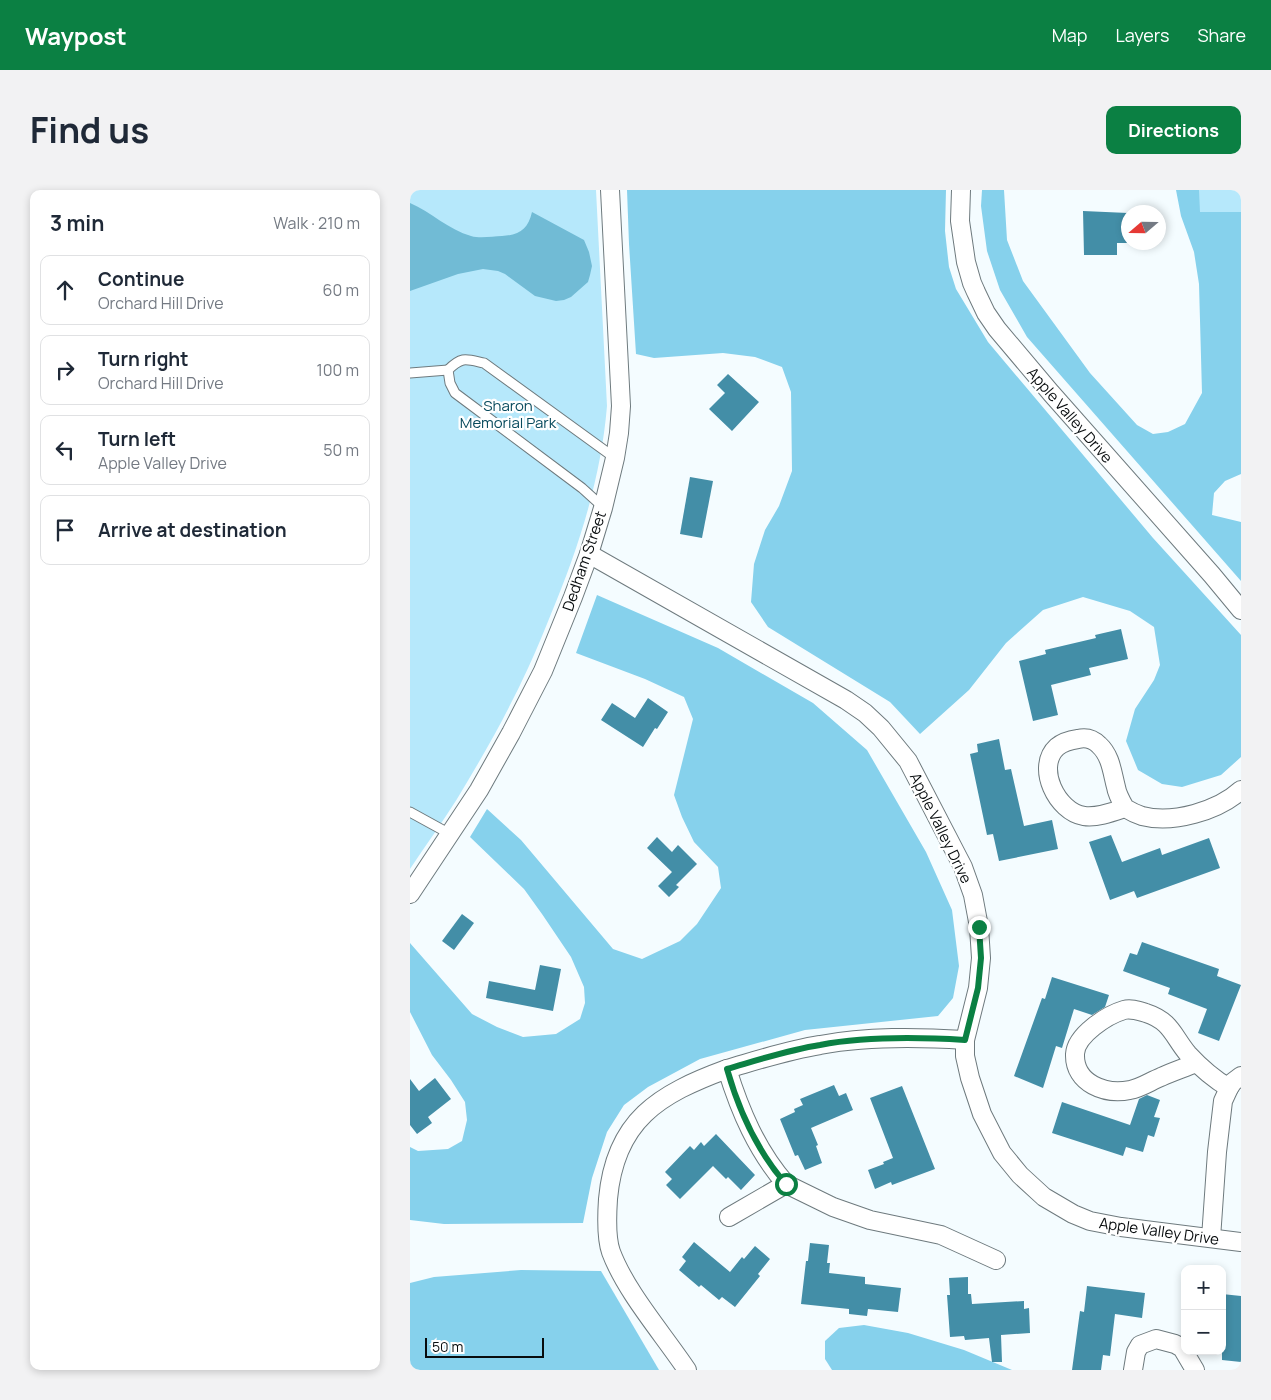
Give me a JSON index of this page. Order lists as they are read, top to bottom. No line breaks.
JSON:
{"streets":{"street":["Apple Valley Drive","Dedham Street"]},"crossings":[["Apple Valley Drive","Dedham Street"]],"parks":["Sharon Memorial Park"],"scale_bar":"50 m","north":"left","page":{"header":"Waypost","nav":["Map","Layers","Share"],"title":"Find us","buttons":"Directions","heading":["3 min","Walk · 210 m"],"list":[["Continue","Orchard Hill Drive","60 m"],["Turn right","Orchard Hill Drive","100 m"],["Turn left","Apple Valley Drive","50 m"],"Arrive at destination"],"map_buttons":["+","−"],"scale":"50 m"}}
